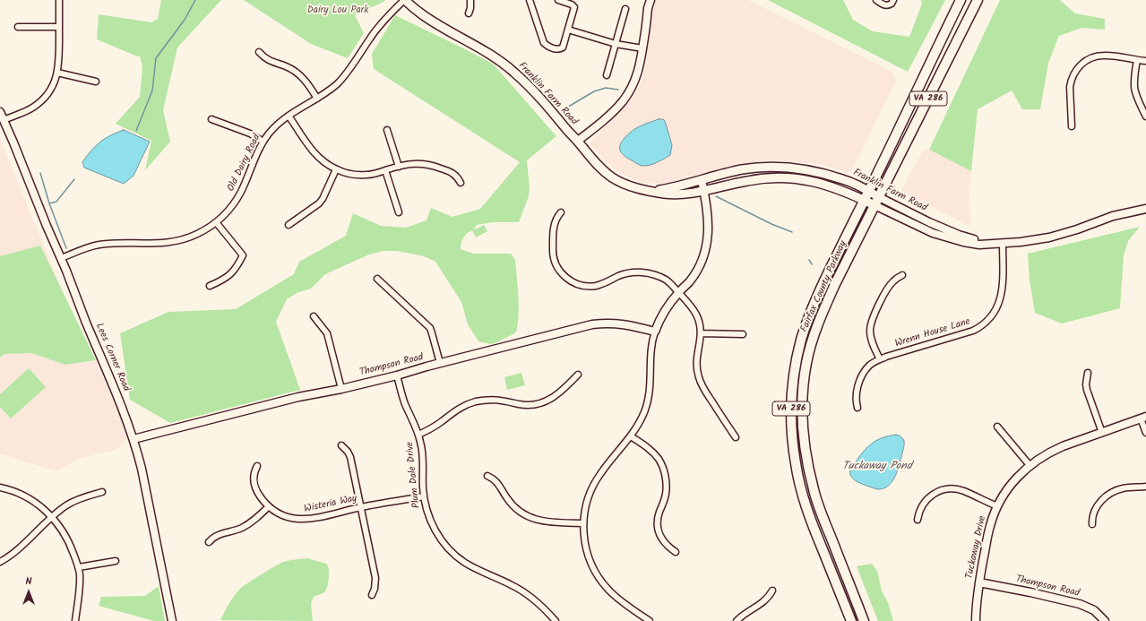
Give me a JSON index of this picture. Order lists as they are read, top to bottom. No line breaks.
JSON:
{"streets":{"highway":["VA 286","Fairfax County Parkway"],"main road":["Franklin Farm Road"],"street":["Old Dairy Road","Wrenn House Lane","Lees Corner Road","Thompson Road","Plum Dale Drive","Wisteria Way","Tuckaway Drive"]},"crossings":[["Franklin Farm Road","Old Dairy Road"],["Franklin Farm Road","Fairfax County Parkway"],["Franklin Farm Road","Wrenn House Lane"],["Old Dairy Road","Lees Corner Road"],["Lees Corner Road","Thompson Road"],["Thompson Road","Plum Dale Drive"],["Thompson Road","Tuckaway Drive"],["Plum Dale Drive","Wisteria Way"]],"water":["Tuckaway Pond"],"parks":["Dairy Lou Park"],"north":"top"}
